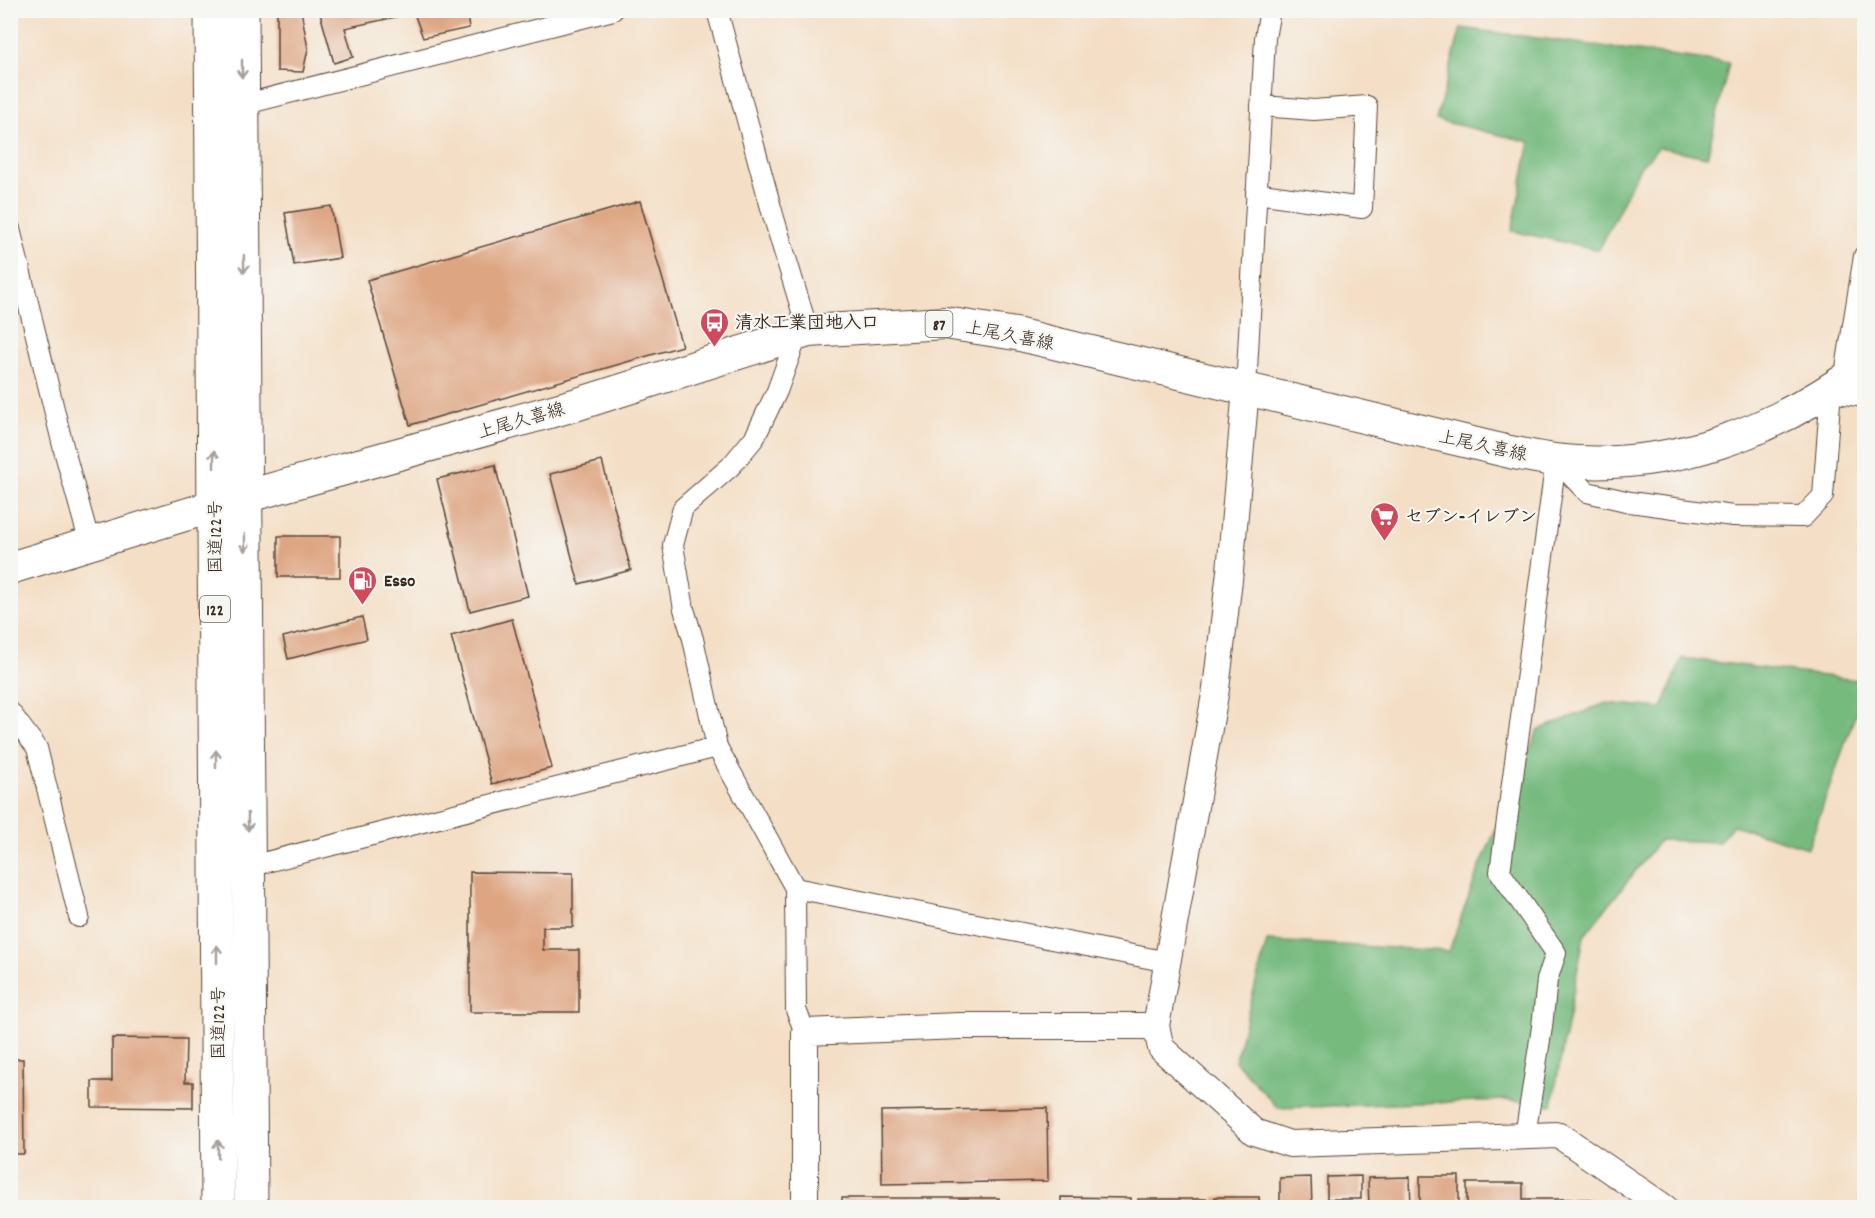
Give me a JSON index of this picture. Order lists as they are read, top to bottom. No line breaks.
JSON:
{"streets":{"highway":["国道122号","122"],"main road":["87","上尾久喜線"]},"crossings":[["上尾久喜線","国道122号"]],"places":{"bus stop":["清水工業団地入口"],"supermarket":["セブン-イレブン"],"fuel station":["Esso"]}}
